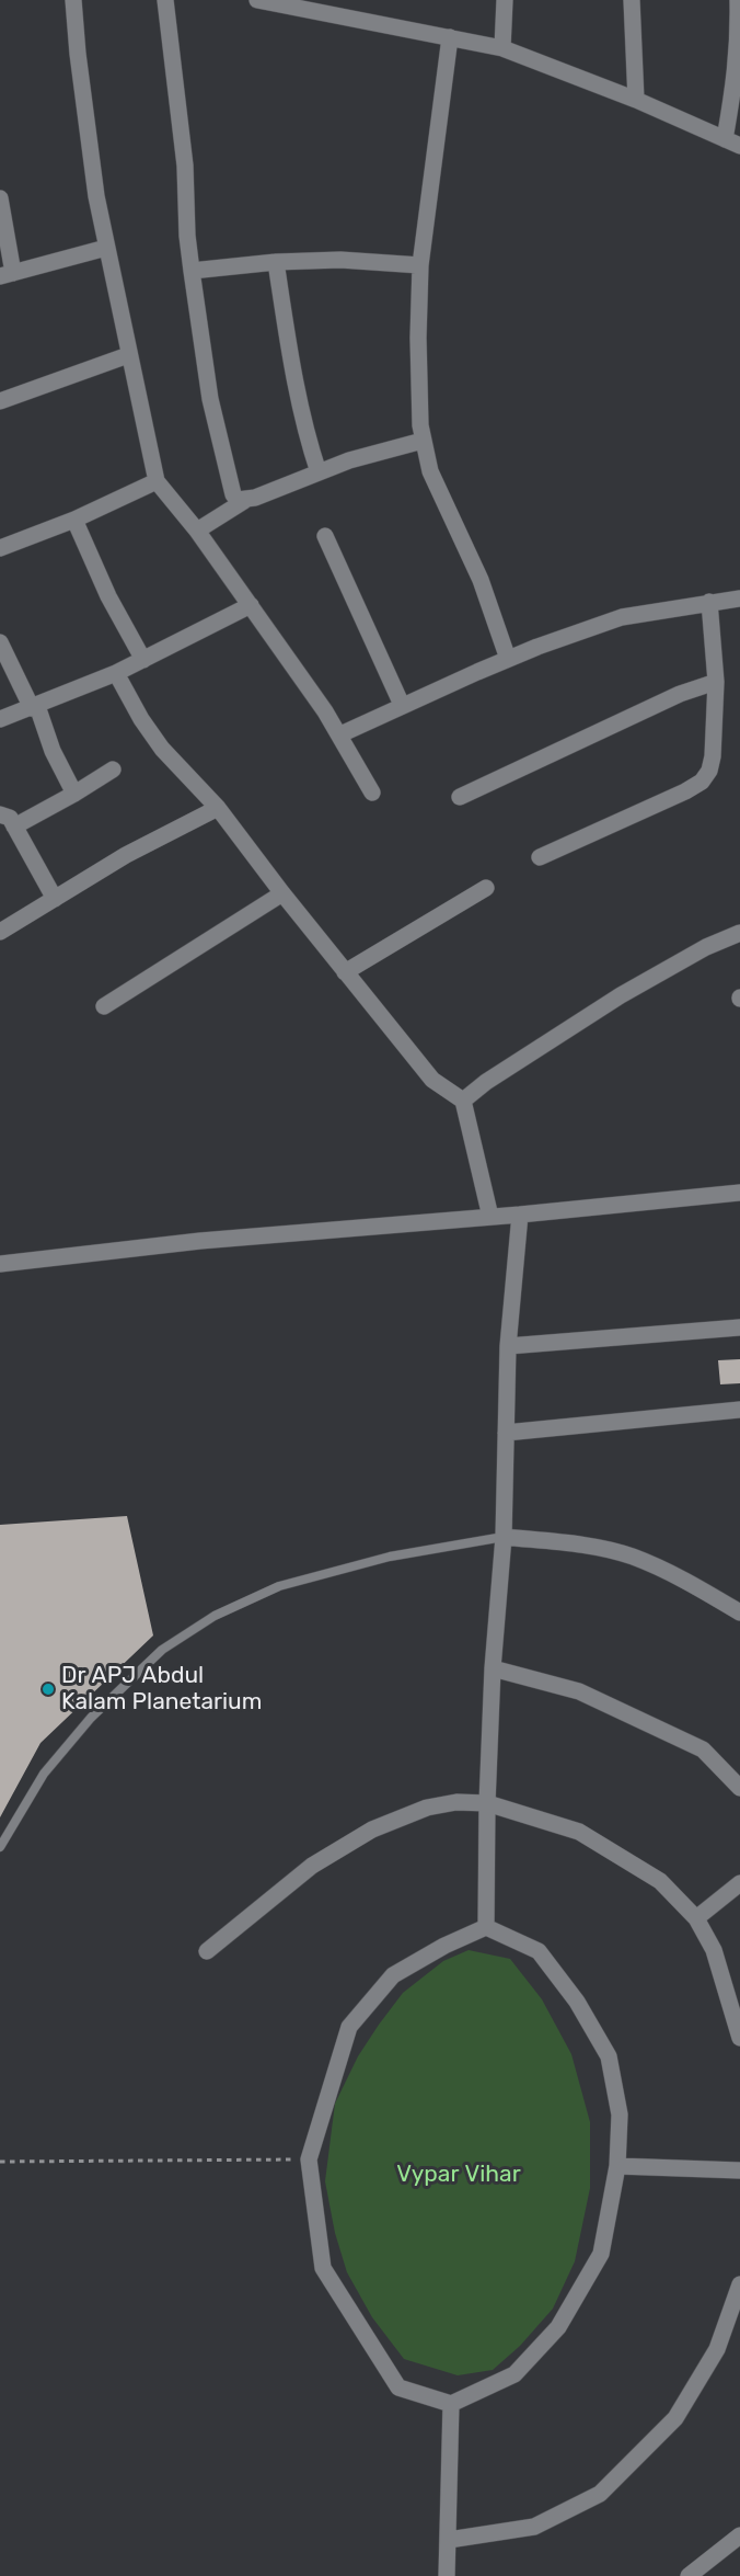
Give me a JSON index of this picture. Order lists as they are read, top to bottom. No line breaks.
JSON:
{"parks":["Vypar Vihar"],"places":["Dr APJ Abdul Kalam Planetarium"]}
